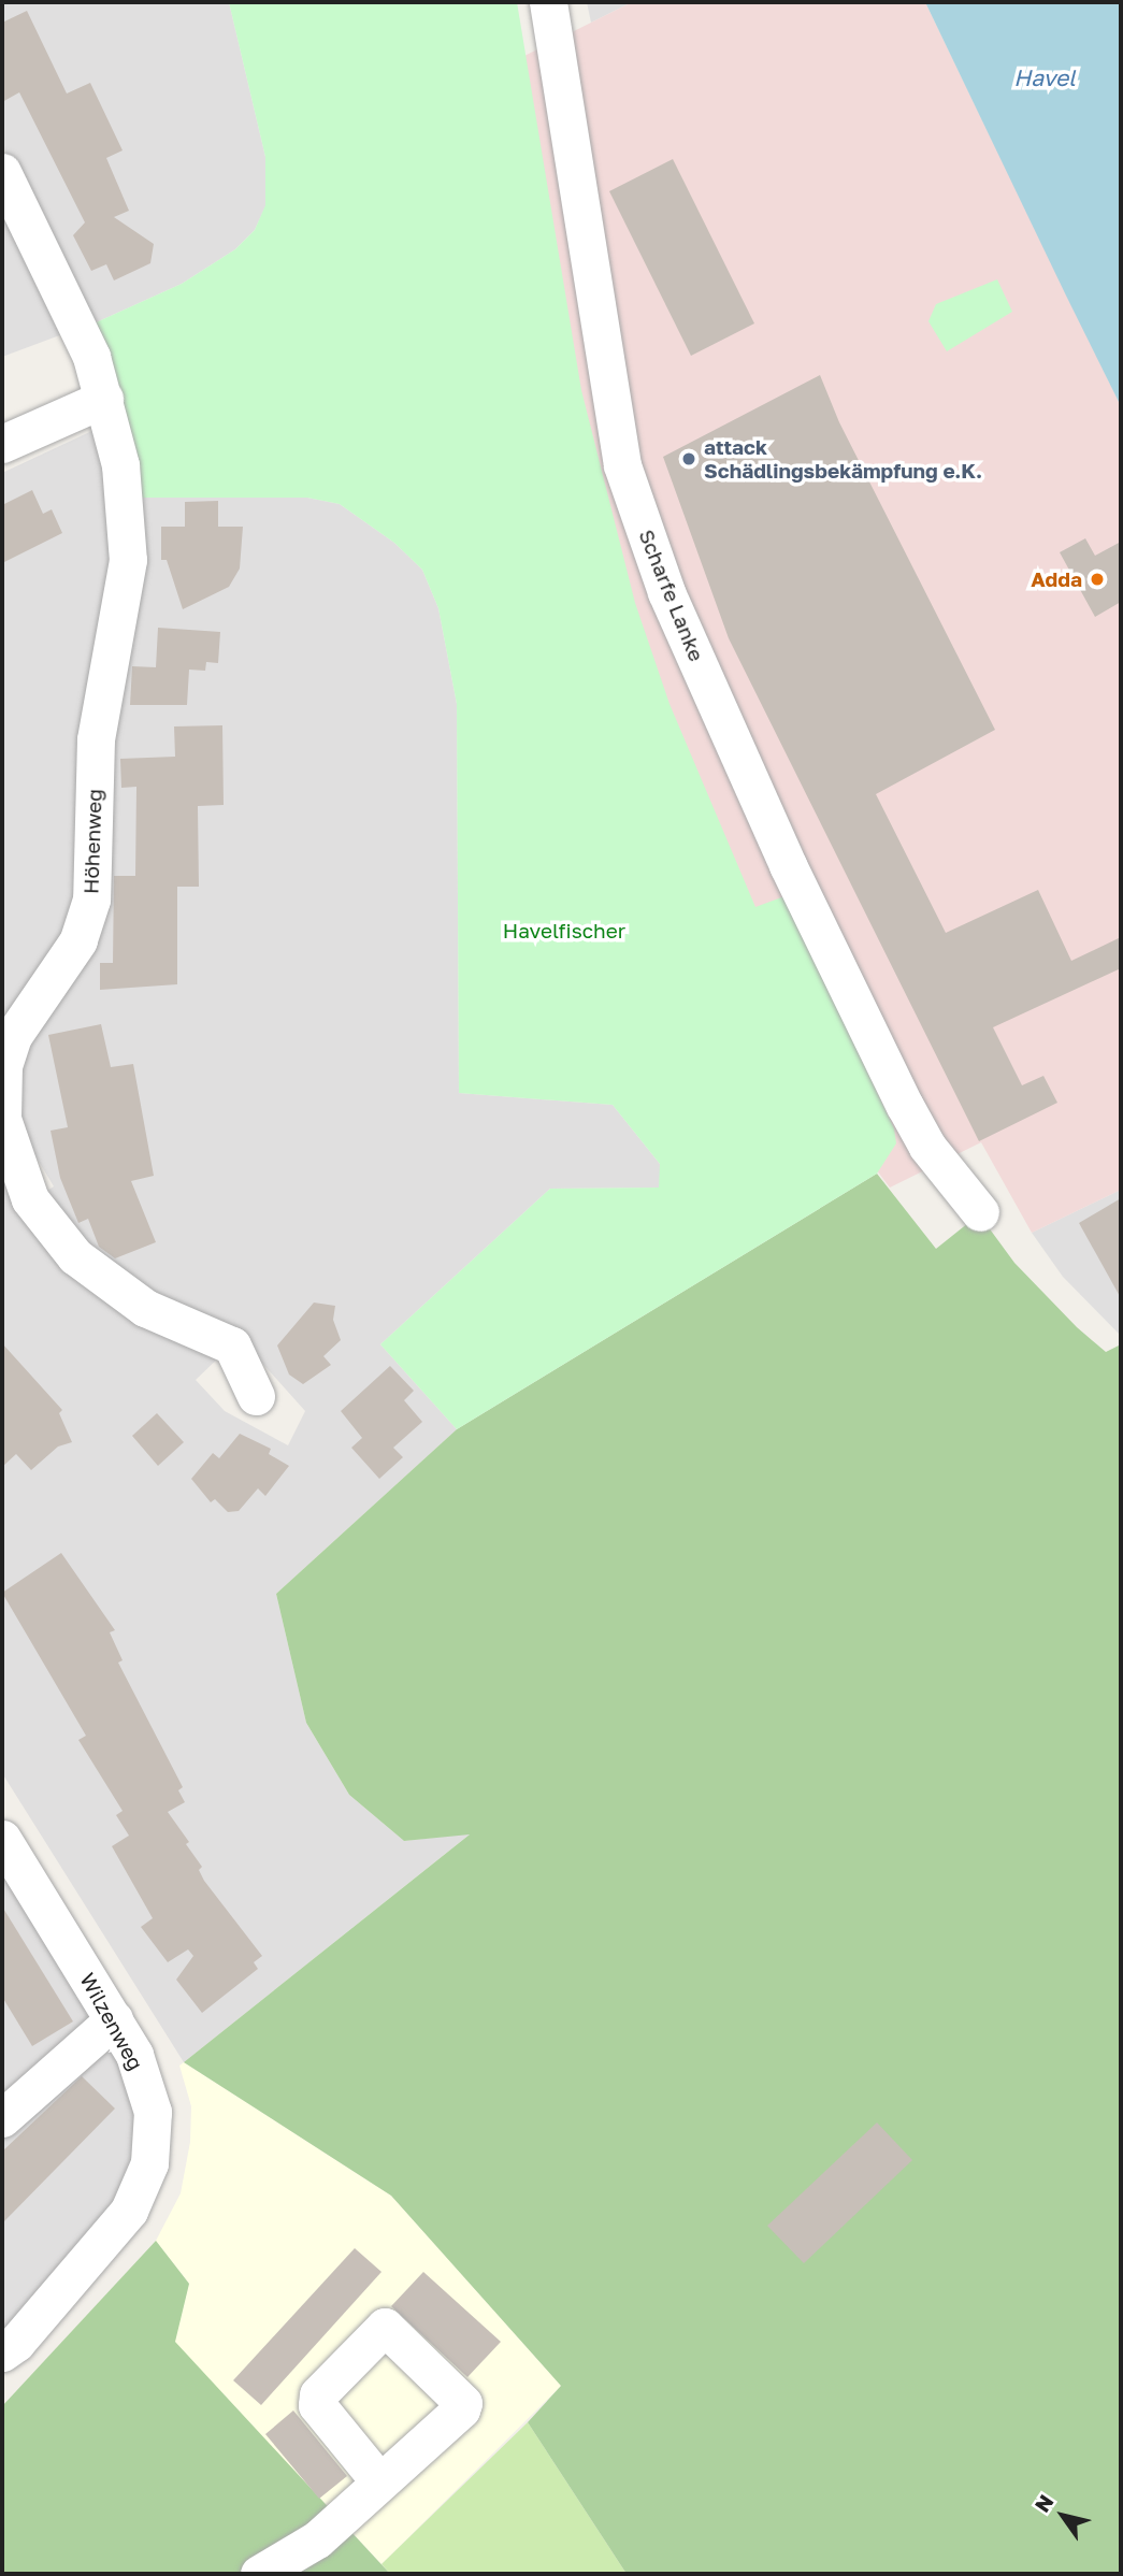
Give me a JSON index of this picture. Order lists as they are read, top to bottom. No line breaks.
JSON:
{"streets":{"street":["Scharfe Lanke","Höhenweg","Wilzenweg"]},"water":["Havel"],"parks":["Havelfischer"],"places":["attack Schädlingsbekämpfung e.K.","Adda"],"north":"top left"}
